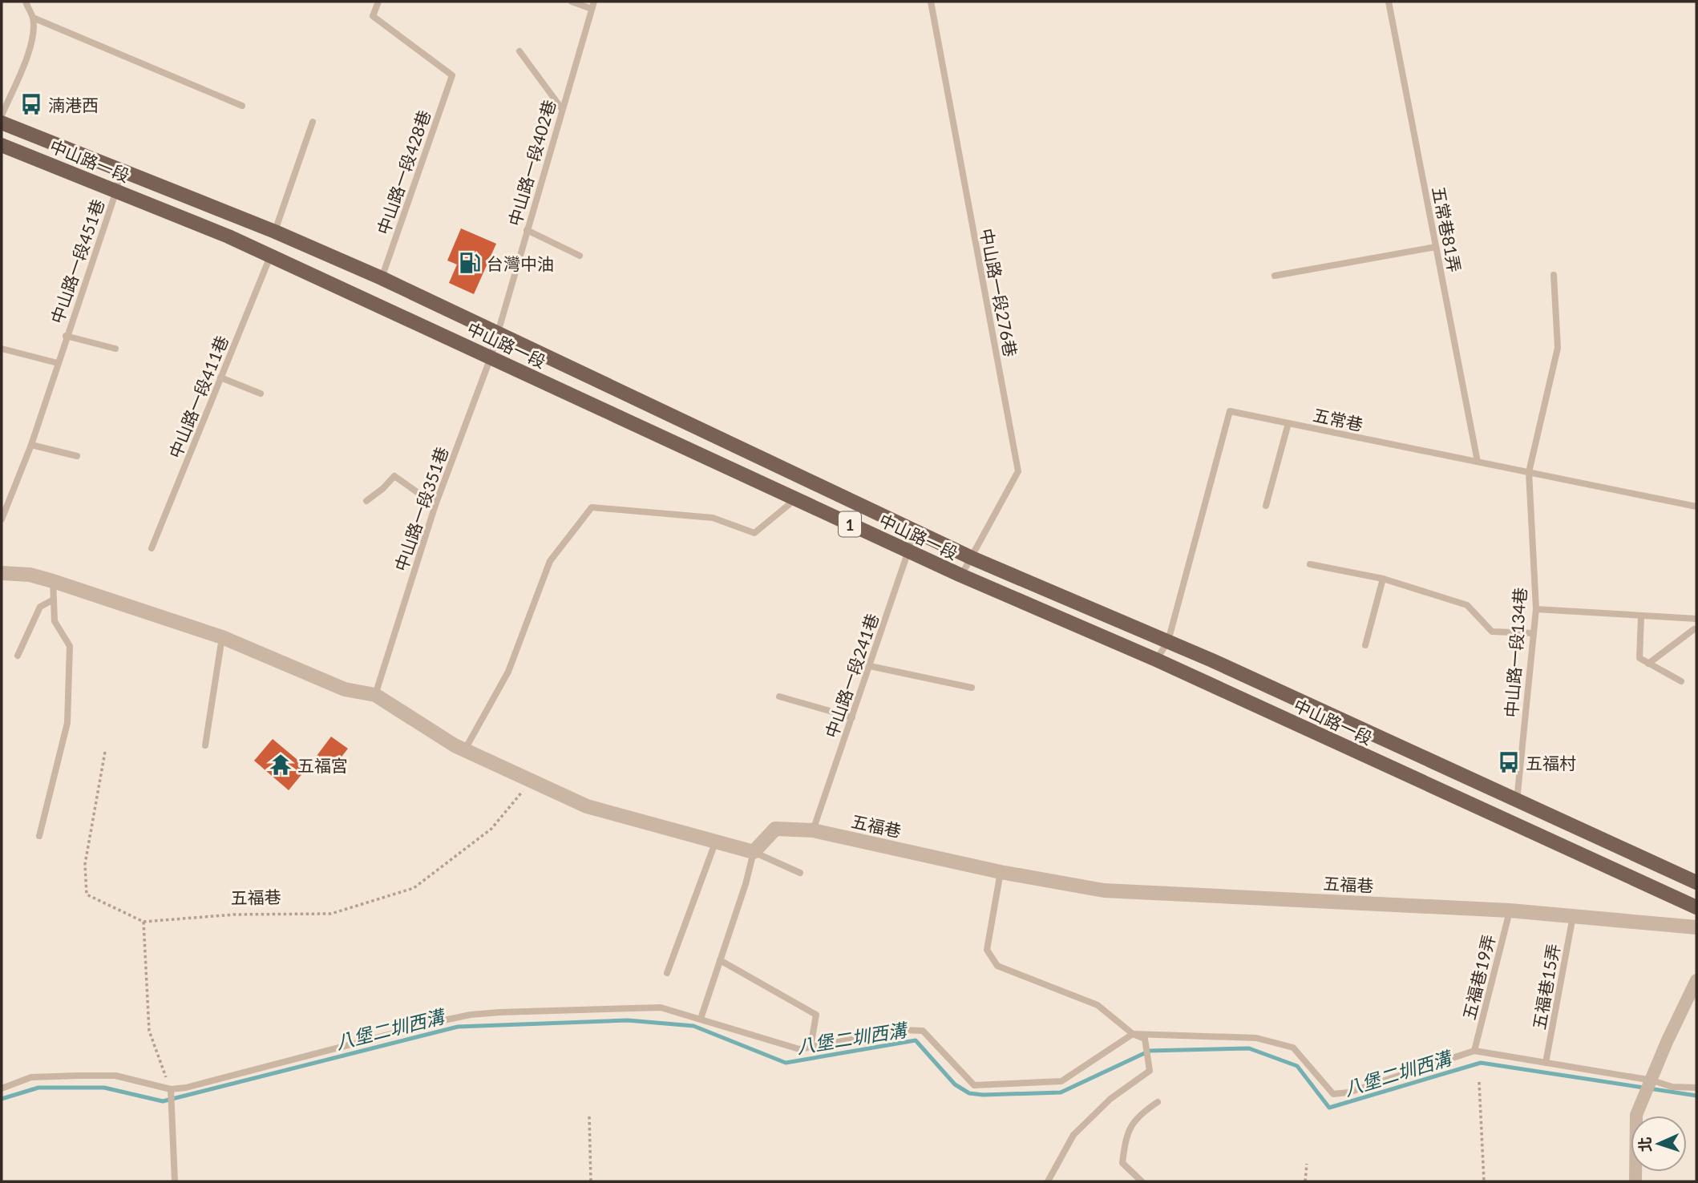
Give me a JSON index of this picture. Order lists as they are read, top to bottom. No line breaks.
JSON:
{"streets":{"main road":["中山路一段","1"],"street":["五福巷"],"lane":["中山路一段402巷","中山路一段428巷","五常巷81弄","中山路一段451巷","中山路一段276巷","中山路一段411巷","五常巷","中山路一段351巷","中山路一段134巷","中山路一段241巷","五福巷19弄","五福巷15弄"]},"crossings":[["中山路一段","中山路一段402巷"],["中山路一段","中山路一段428巷"],["中山路一段","中山路一段451巷"],["中山路一段","中山路一段276巷"],["中山路一段","中山路一段411巷"],["中山路一段","五常巷"],["中山路一段","中山路一段351巷"],["中山路一段","中山路一段134巷"],["中山路一段","中山路一段241巷"],["中山路一段402巷","中山路一段351巷"],["五常巷81弄","五常巷"],["五常巷","中山路一段134巷"],["中山路一段241巷","五福巷"],["五福巷","五福巷19弄"],["五福巷","五福巷15弄"]],"water":["八堡二圳西溝"],"places":{"bus stop":["湳港西","五福村"],"fuel station":["台灣中油"],"temple":["五福宮"]},"north":"left"}
